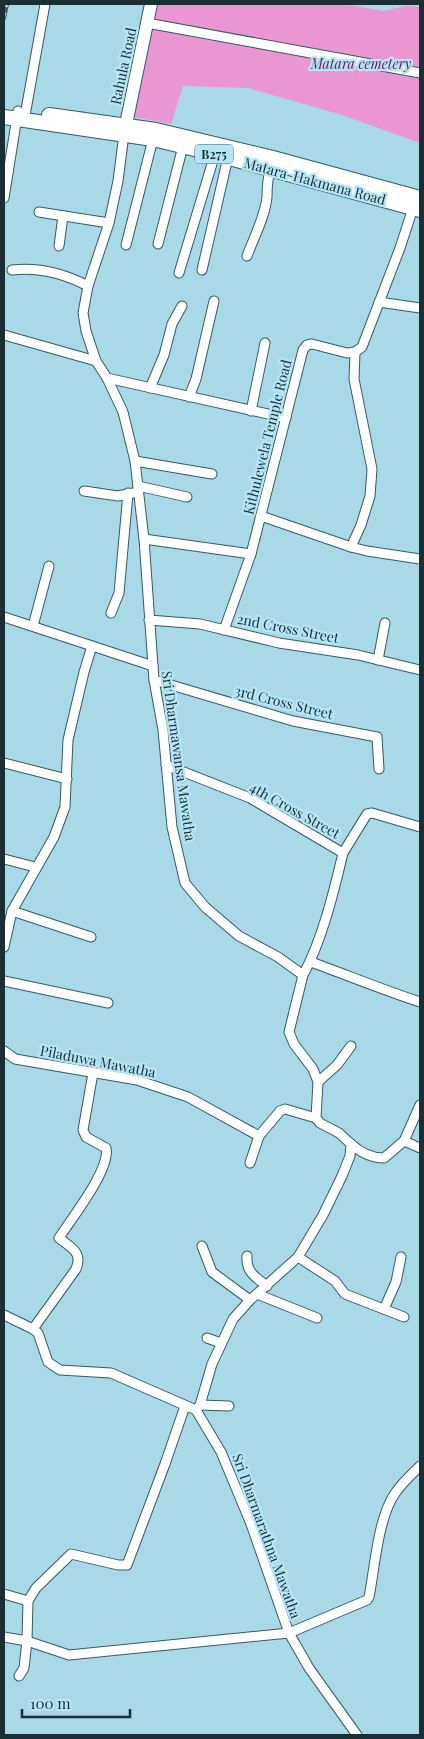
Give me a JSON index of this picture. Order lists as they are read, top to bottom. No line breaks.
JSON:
{"streets":{"main road":["Rahula Road","B275","Matara-Hakmana Road"],"street":["Kithulewela Temple Road","2nd Cross Street","3rd Cross Street","Sri Dharmawansa Mawatha","4th Cross Street","Piladuwa Mawatha","Sri Dharmarathna Mawatha"]},"crossings":[["Rahula Road","Matara-Hakmana Road"],["Rahula Road","Sri Dharmawansa Mawatha"],["Matara-Hakmana Road","Sri Dharmawansa Mawatha"],["Kithulewela Temple Road","2nd Cross Street"],["2nd Cross Street","Sri Dharmawansa Mawatha"],["3rd Cross Street","Sri Dharmawansa Mawatha"],["Sri Dharmawansa Mawatha","4th Cross Street"]],"parks":["Matara cemetery"],"scale_bar":"100 m"}
